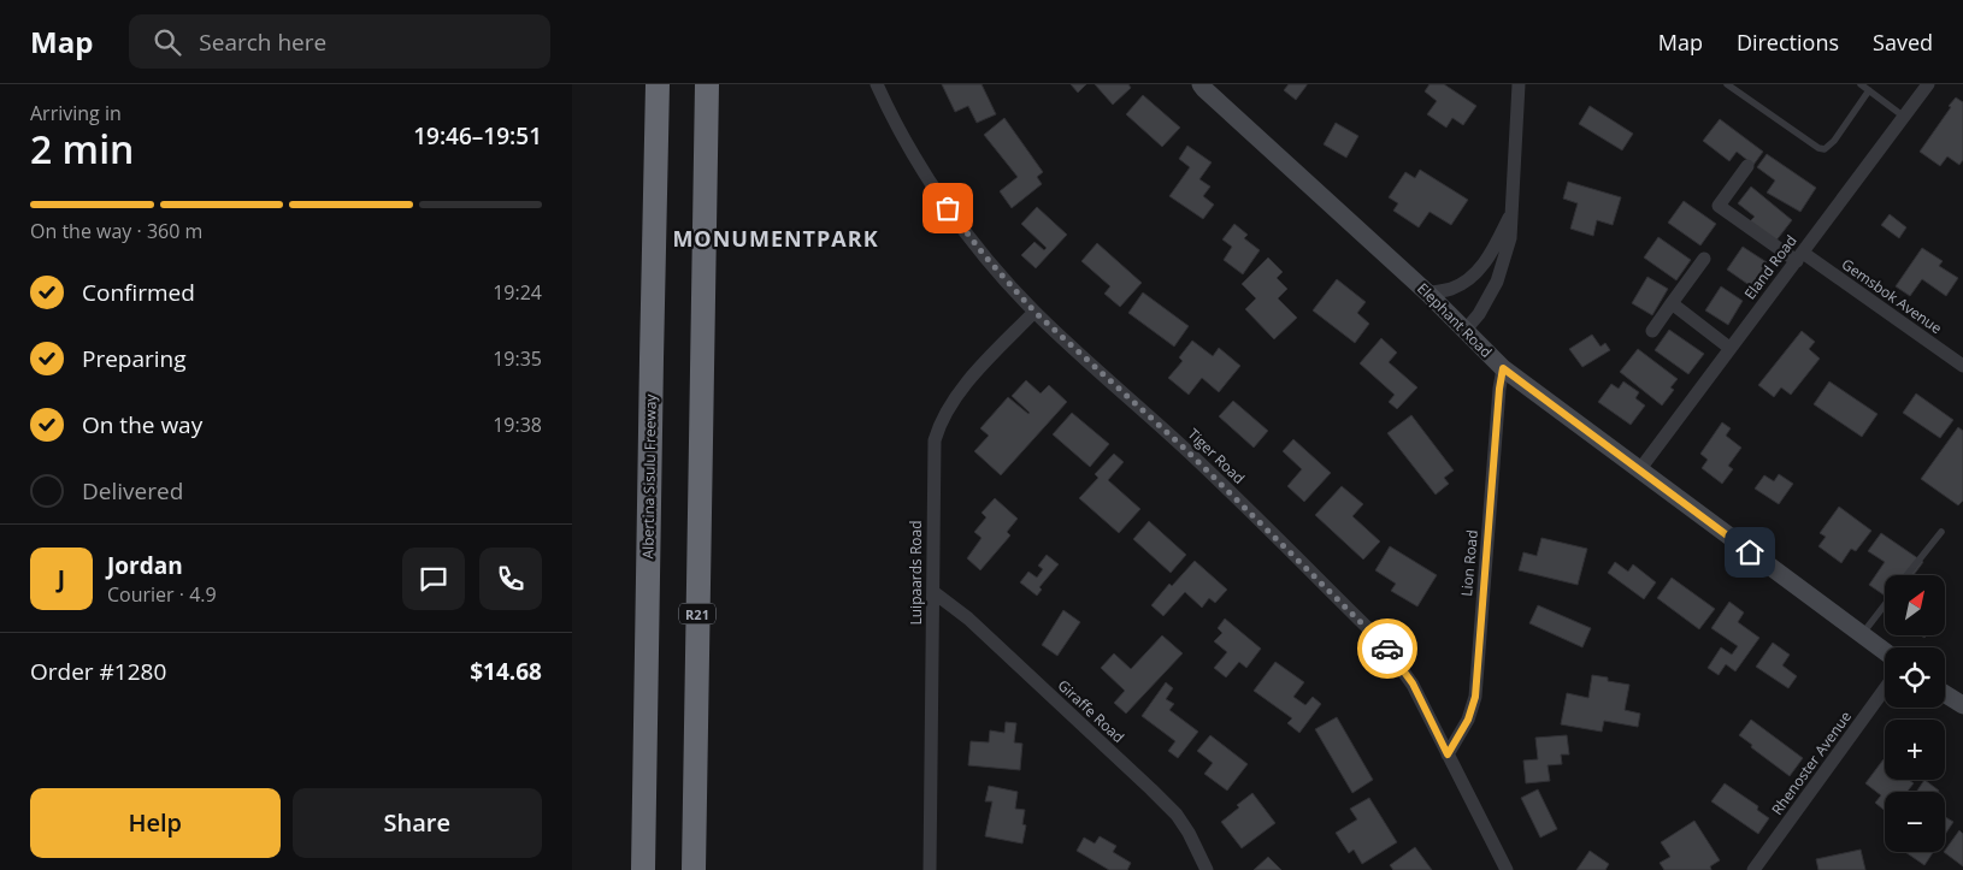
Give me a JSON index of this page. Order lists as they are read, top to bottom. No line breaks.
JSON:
{"streets":{"highway":["Albertina Sisulu Freeway","R21"],"street":["Eland Road","Gemsbok Avenue","Elephant Road","Tiger Road","Lion Road","Luipaards Road","Giraffe Road","Rhenoster Avenue"]},"crossings":[["Eland Road","Gemsbok Avenue"],["Eland Road","Elephant Road"],["Elephant Road","Lion Road"],["Tiger Road","Lion Road"],["Tiger Road","Luipaards Road"],["Luipaards Road","Giraffe Road"]],"districts":["MONUMENTPARK"],"north":"top right","page":{"header":"Map","search":"Search here","nav":["Map","Directions","Saved"],"heading":["2 min","Arriving in","19:46–19:51"],"panel":["Jordan","Courier · 4.9","Order #1280","$14.68"],"bar":"On the way · 360 m","list":[["Confirmed","19:24"],["Preparing","19:35"],["On the way","19:38"],"Delivered"],"round":"J","map_buttons":["+","−"],"buttons":["Help","Share"]}}
